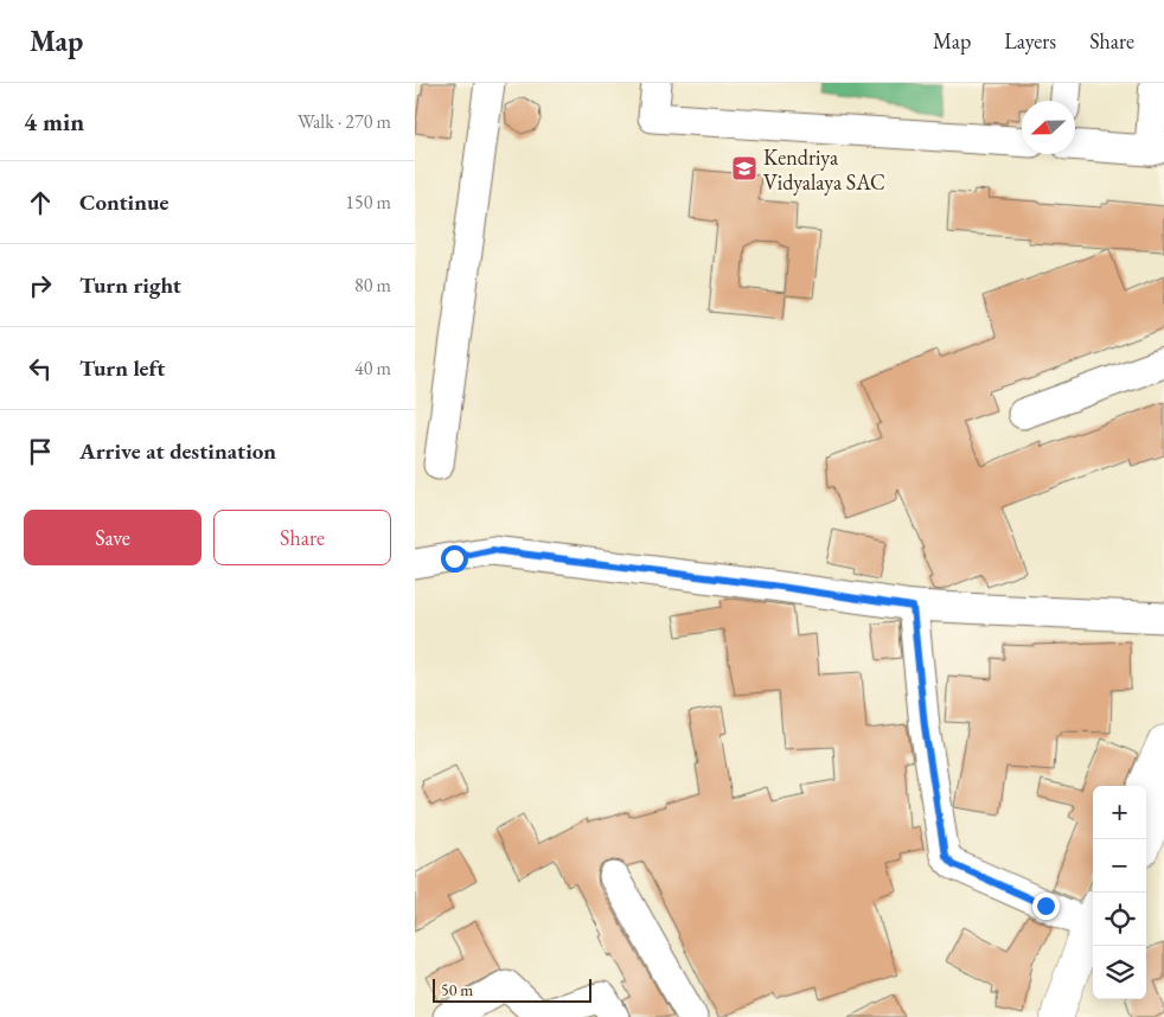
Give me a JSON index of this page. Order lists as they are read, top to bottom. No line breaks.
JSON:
{"places":{"school or university":["Kendriya Vidyalaya SAC"]},"scale_bar":"50 m","north":"left","page":{"header":"Map","nav":["Map","Layers","Share"],"heading":["4 min","Walk · 270 m"],"list":[["Continue","150 m"],["Turn right","80 m"],["Turn left","40 m"],"Arrive at destination"],"buttons":["Save","Share"],"map_buttons":["+","−"],"scale":"50 m"}}
